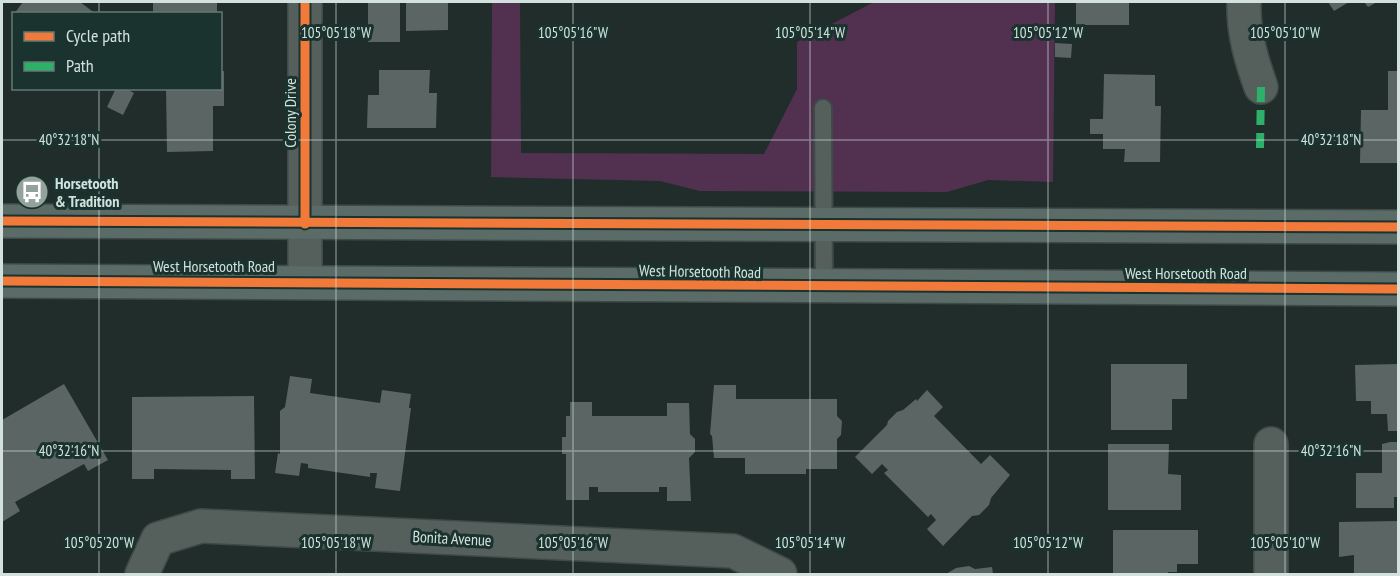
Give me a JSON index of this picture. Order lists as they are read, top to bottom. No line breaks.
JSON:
{"streets":{"main road":["West Horsetooth Road"],"street":["Colony Drive","Bonita Avenue"]},"crossings":[["Colony Drive","West Horsetooth Road"]],"places":{"bus stop":["Horsetooth & Tradition"]},"legend":["Cycle path","Path"],"coordinates":["105°05'18\"W","105°05'16\"W","105°05'14\"W","105°05'12\"W","105°05'10\"W","40°32'18\"N","40°32'16\"N","105°05'20\"W"]}
